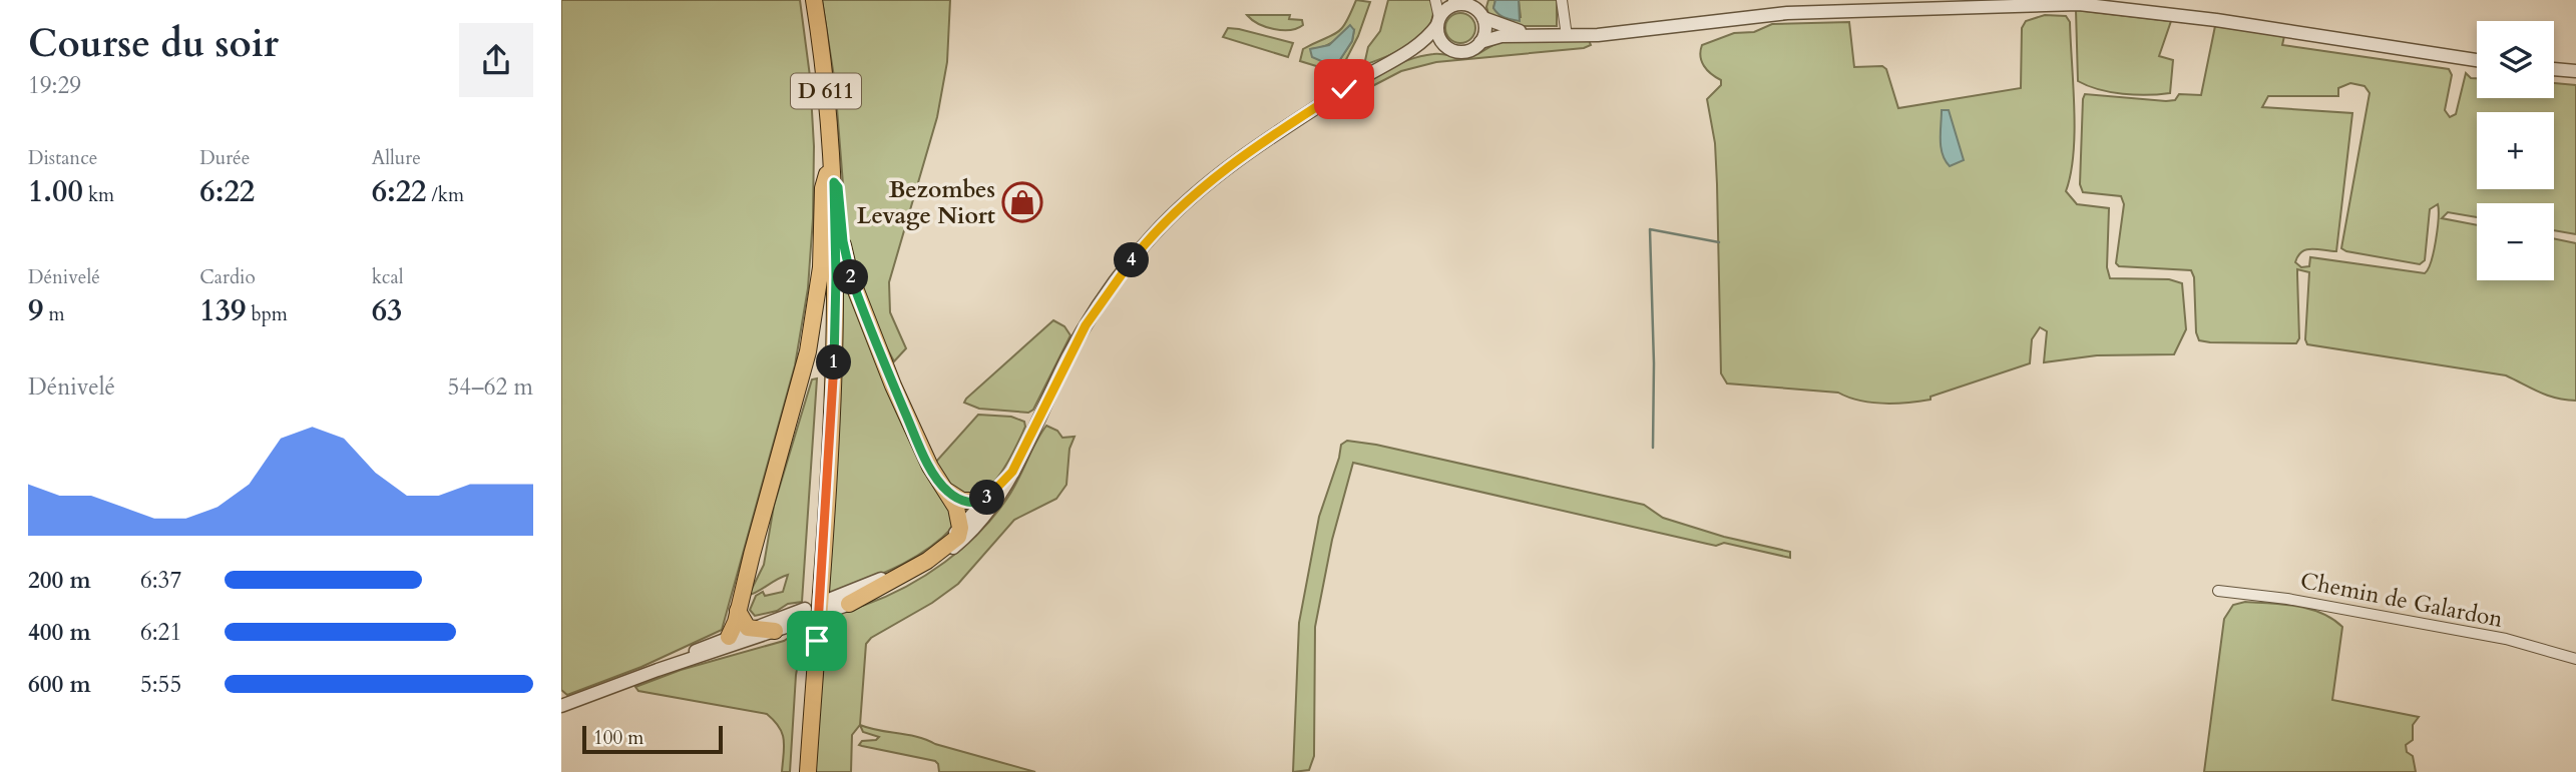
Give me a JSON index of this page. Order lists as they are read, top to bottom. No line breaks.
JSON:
{"streets":{"main road":["D 611"],"street":["Chemin de Galardon"]},"places":{"shop":["Bezombes Levage Niort"]},"scale_bar":"100 m","page":{"heading":["Course du soir","19:29"],"map_buttons":["+","−"],"stats":[["Distance","1.00 km"],["Durée","6:22"],["Allure","6:22 /km"],["Dénivelé","9 m"],["Cardio","139 bpm"],["kcal","63"]],"pins":["4","2","1","3"],"chart":["Dénivelé","54–62 m"],"list":[{"name":"200 m","note":"6:37"},{"name":"400 m","note":"6:21"},{"name":"600 m","note":"5:55"}],"scale":"100 m"}}
